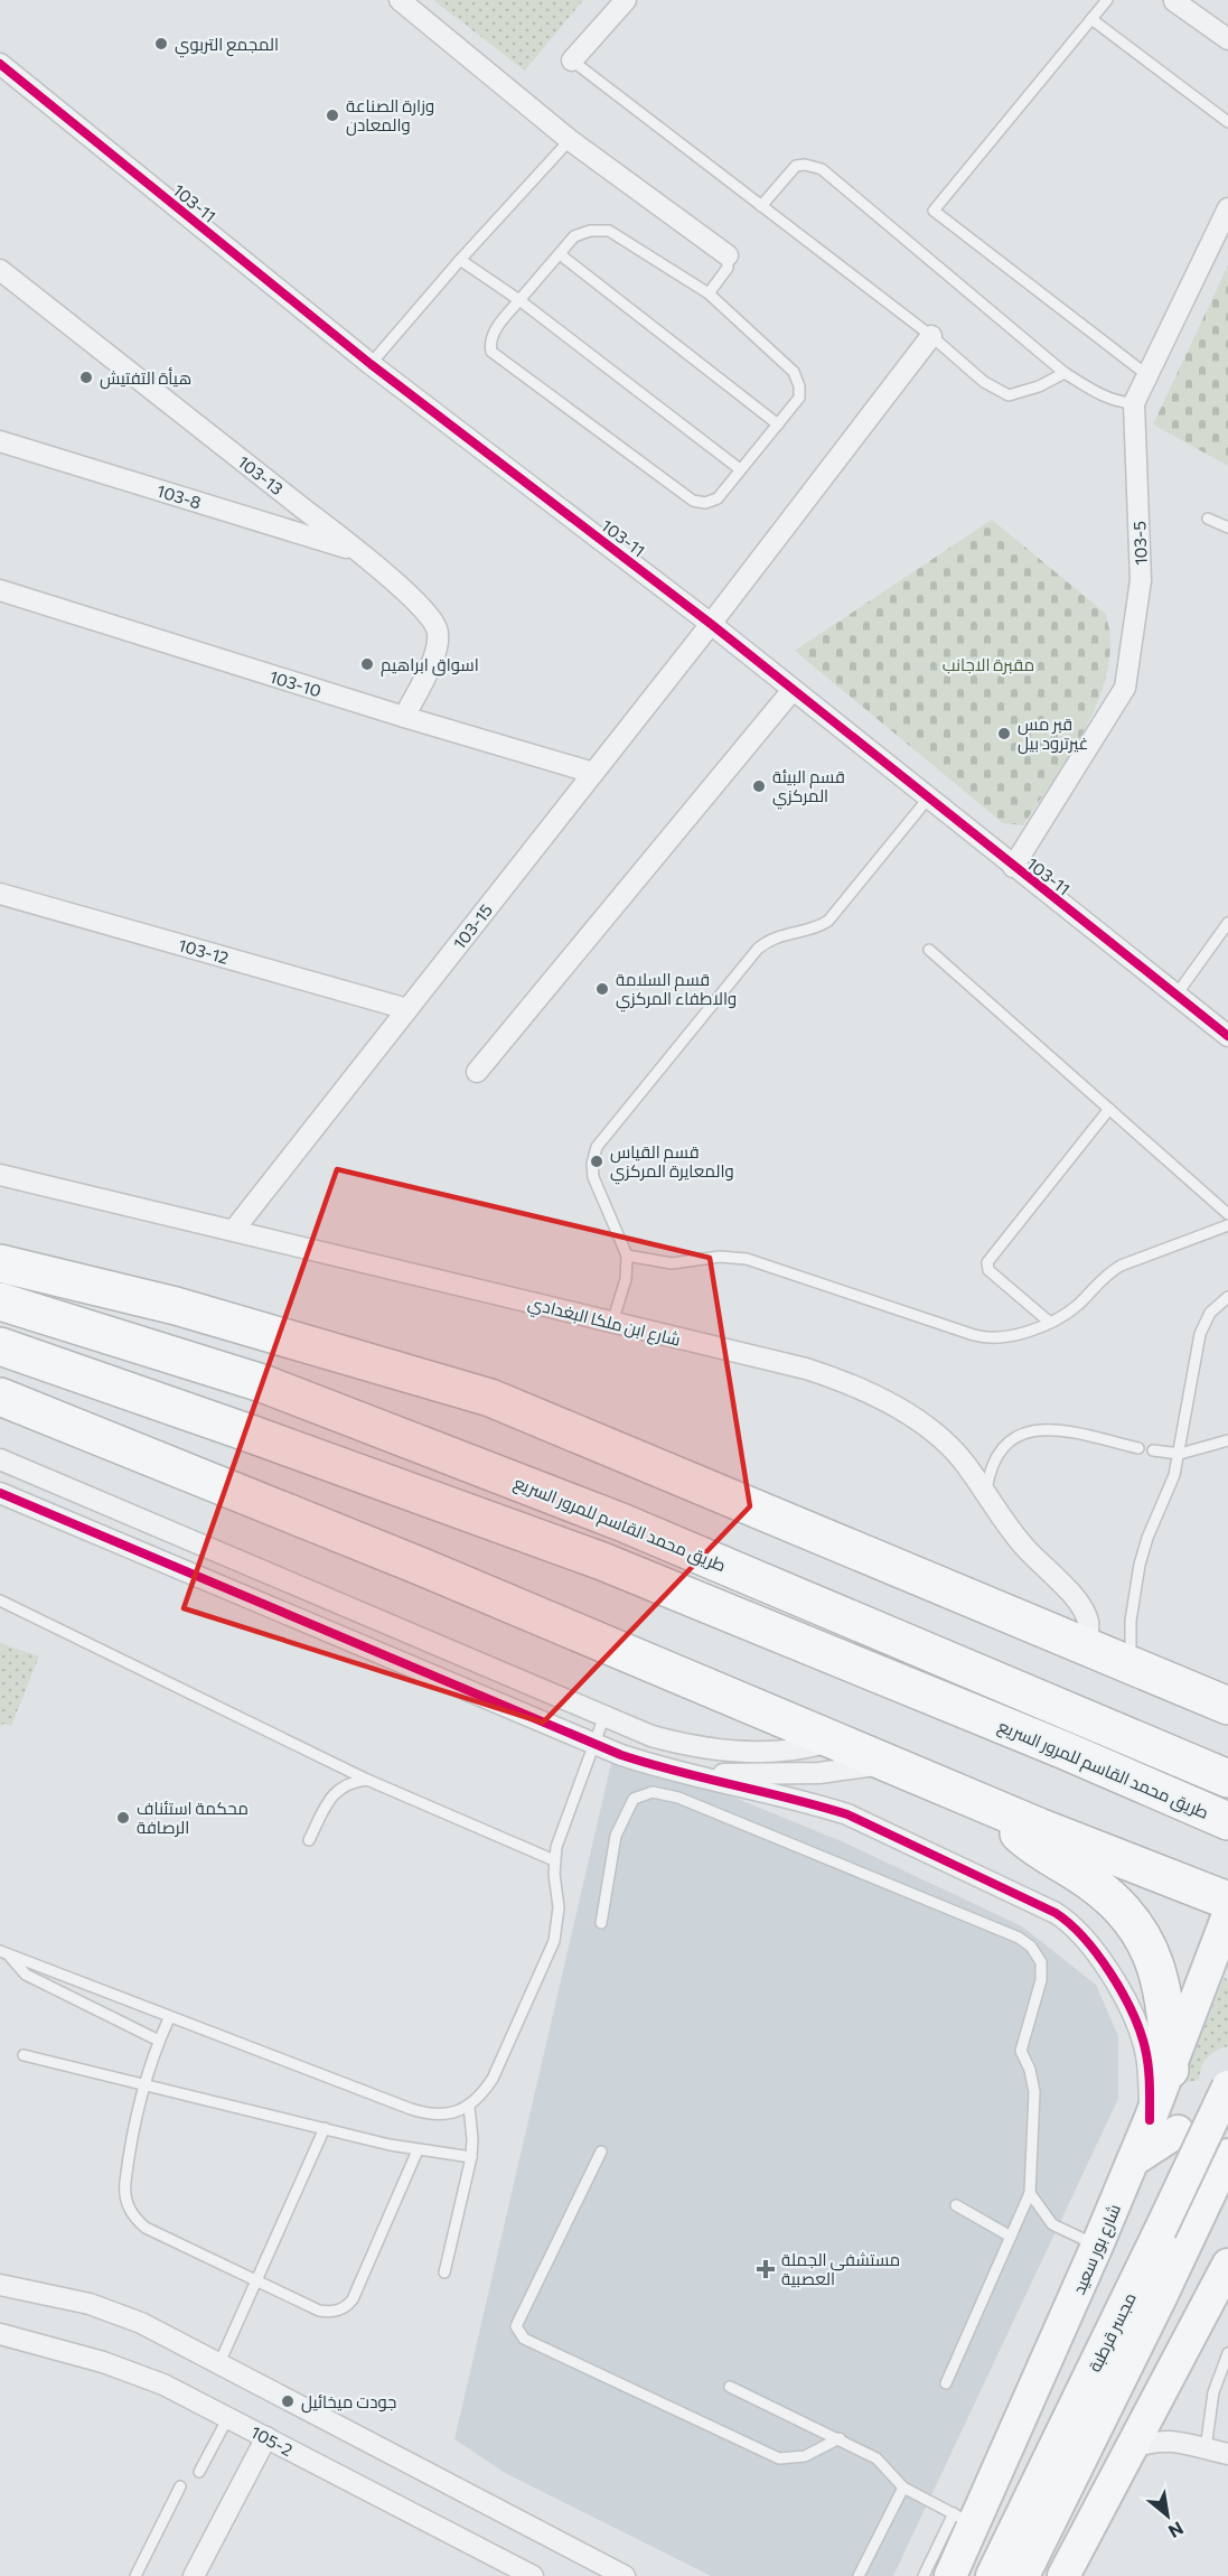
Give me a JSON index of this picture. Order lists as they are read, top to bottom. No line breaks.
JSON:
{"streets":{"highway":["طريق محمد القاسم للمرور السريع"],"main road":["شارع بور سعيد","مجسر قرطبة"],"street":["103-11","103-13","103-8","103-5","103-10","103-15","103-12","شارع ابن ملكا البغدادي","105-2"]},"crossings":[["103-11","103-5"],["103-11","103-15"],["103-13","103-8"],["103-13","103-10"],["103-10","103-15"],["103-15","103-12"],["103-15","شارع ابن ملكا البغدادي"]],"parks":["مقبرة الاجانب"],"places":{"other":["المجمع التربوي","وزارة الصناعة والمعادن","هيأة التفتيش","اسواق ابراهيم","قبر مس غيرترود بيل","قسم البيئة المركزي","قسم السلامة والاطفاء المركزي","قسم القياس والمعايرة المركزي","محكمة استئناف الرصافة","جودت ميخائيل"],"health":["مستشفى الجملة العصبية"]},"north":"bottom right"}
